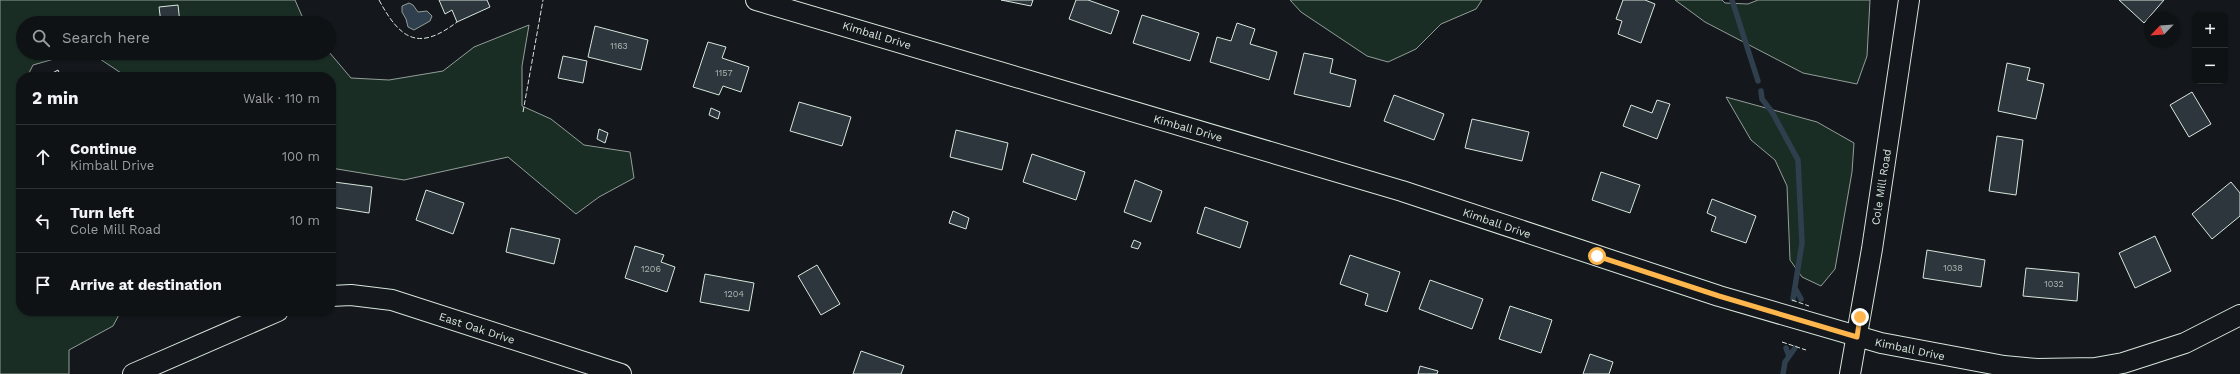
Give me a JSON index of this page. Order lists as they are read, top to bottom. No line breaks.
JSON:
{"streets":{"street":["Kimball Drive","Cole Mill Road","East Oak Drive"]},"crossings":[["Kimball Drive","Cole Mill Road"]],"house_numbers":["1163","1157","1038","1206","1032","1204"],"north":"bottom left","page":{"map_buttons":["+","−"],"search":"Search here","heading":["2 min","Walk · 110 m"],"list":[["Continue","Kimball Drive","100 m"],["Turn left","Cole Mill Road","10 m"],"Arrive at destination"]}}
